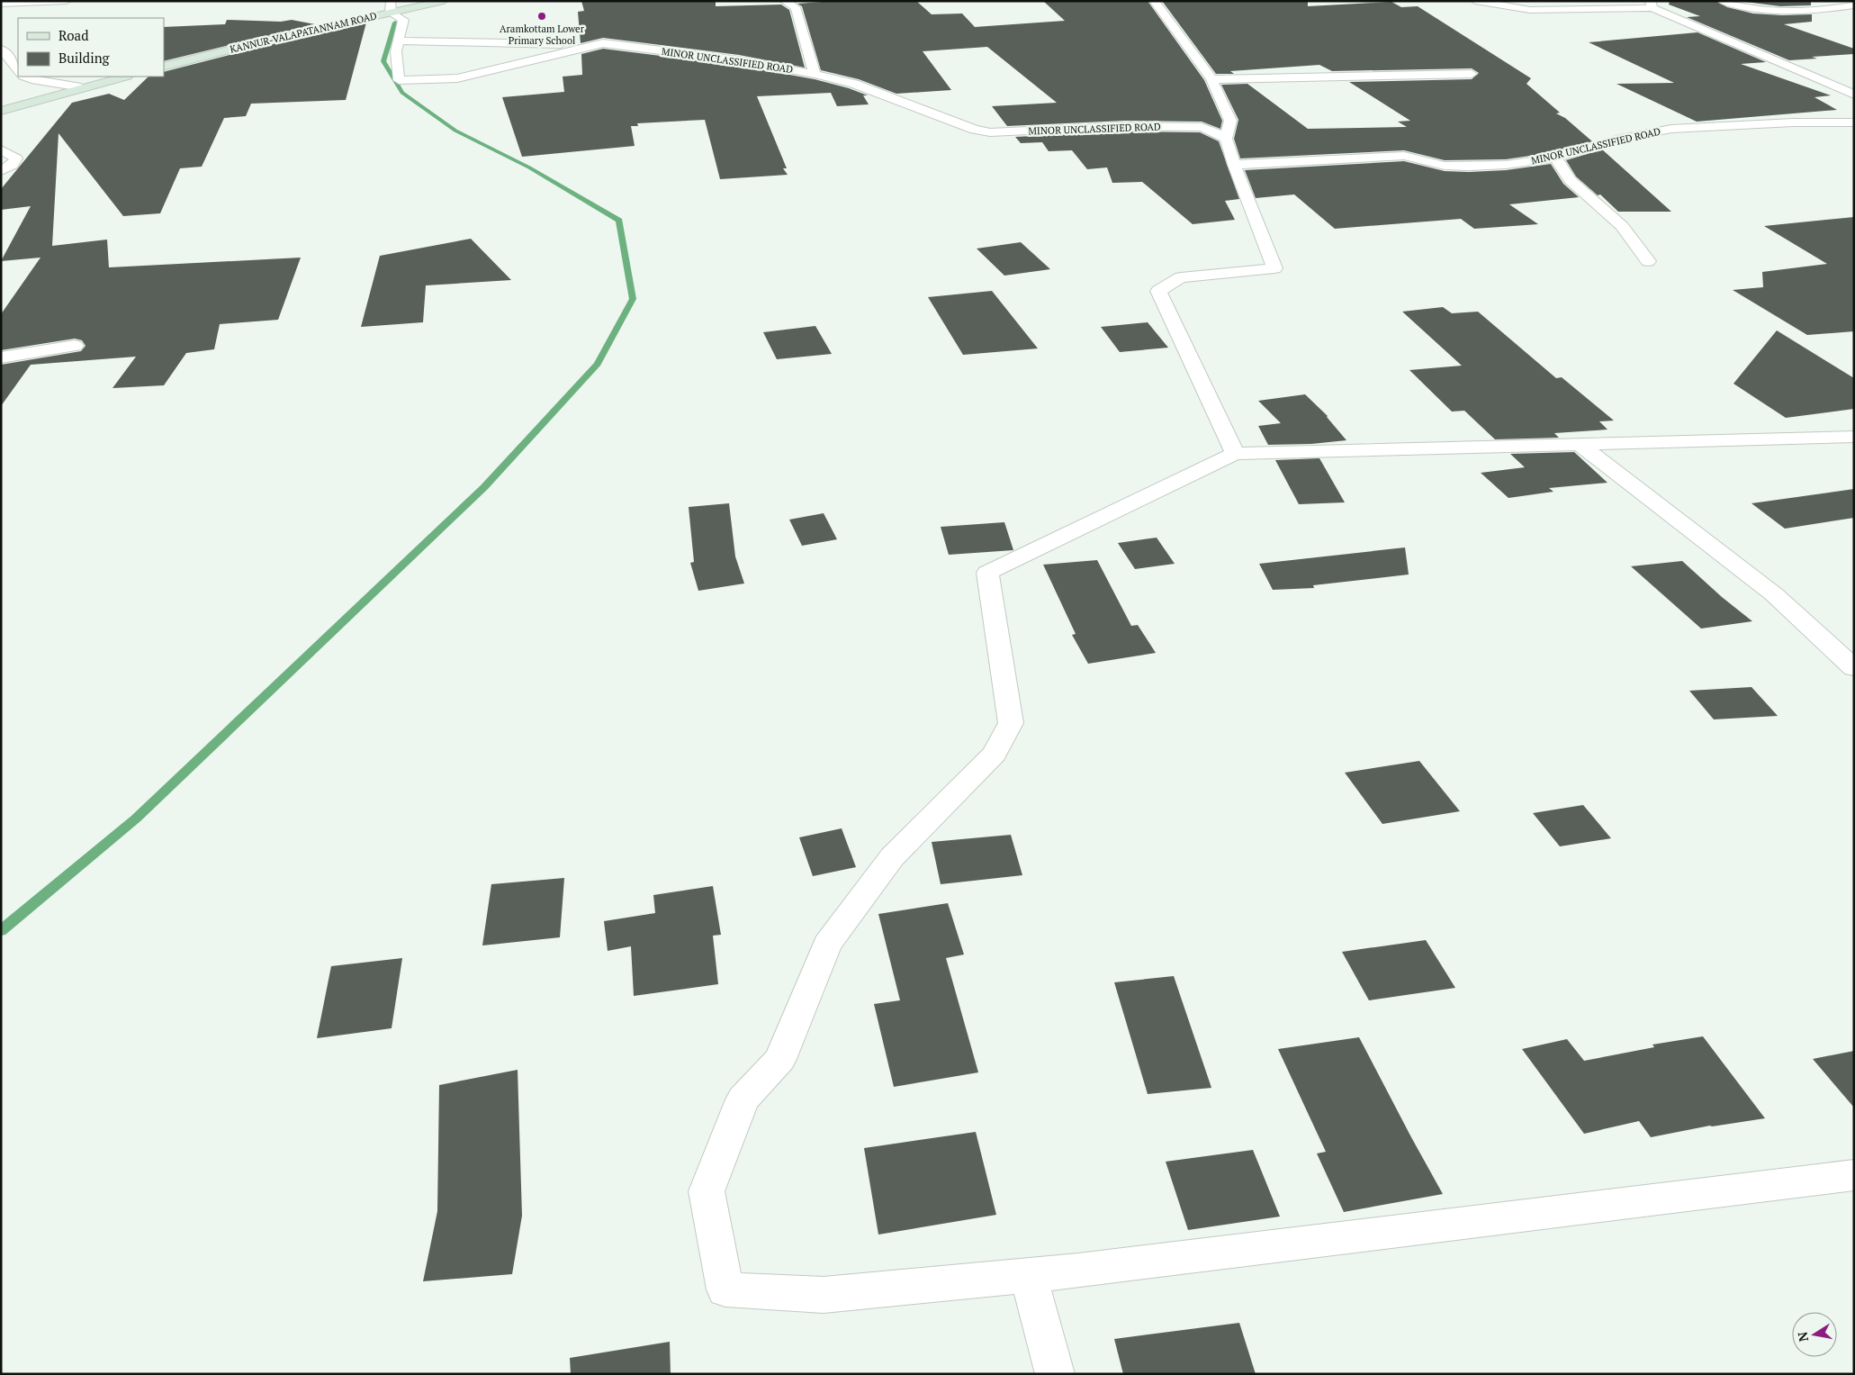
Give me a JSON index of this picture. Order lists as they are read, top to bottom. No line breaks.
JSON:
{"streets":{"main road":["KANNUR-VALAPATANNAM ROAD"],"street":["MINOR UNCLASSIFIED ROAD"]},"crossings":[["KANNUR-VALAPATANNAM ROAD","MINOR UNCLASSIFIED ROAD"]],"places":["Aramkottam Lower Primary School"],"legend":["Road","Building"],"north":"left"}
